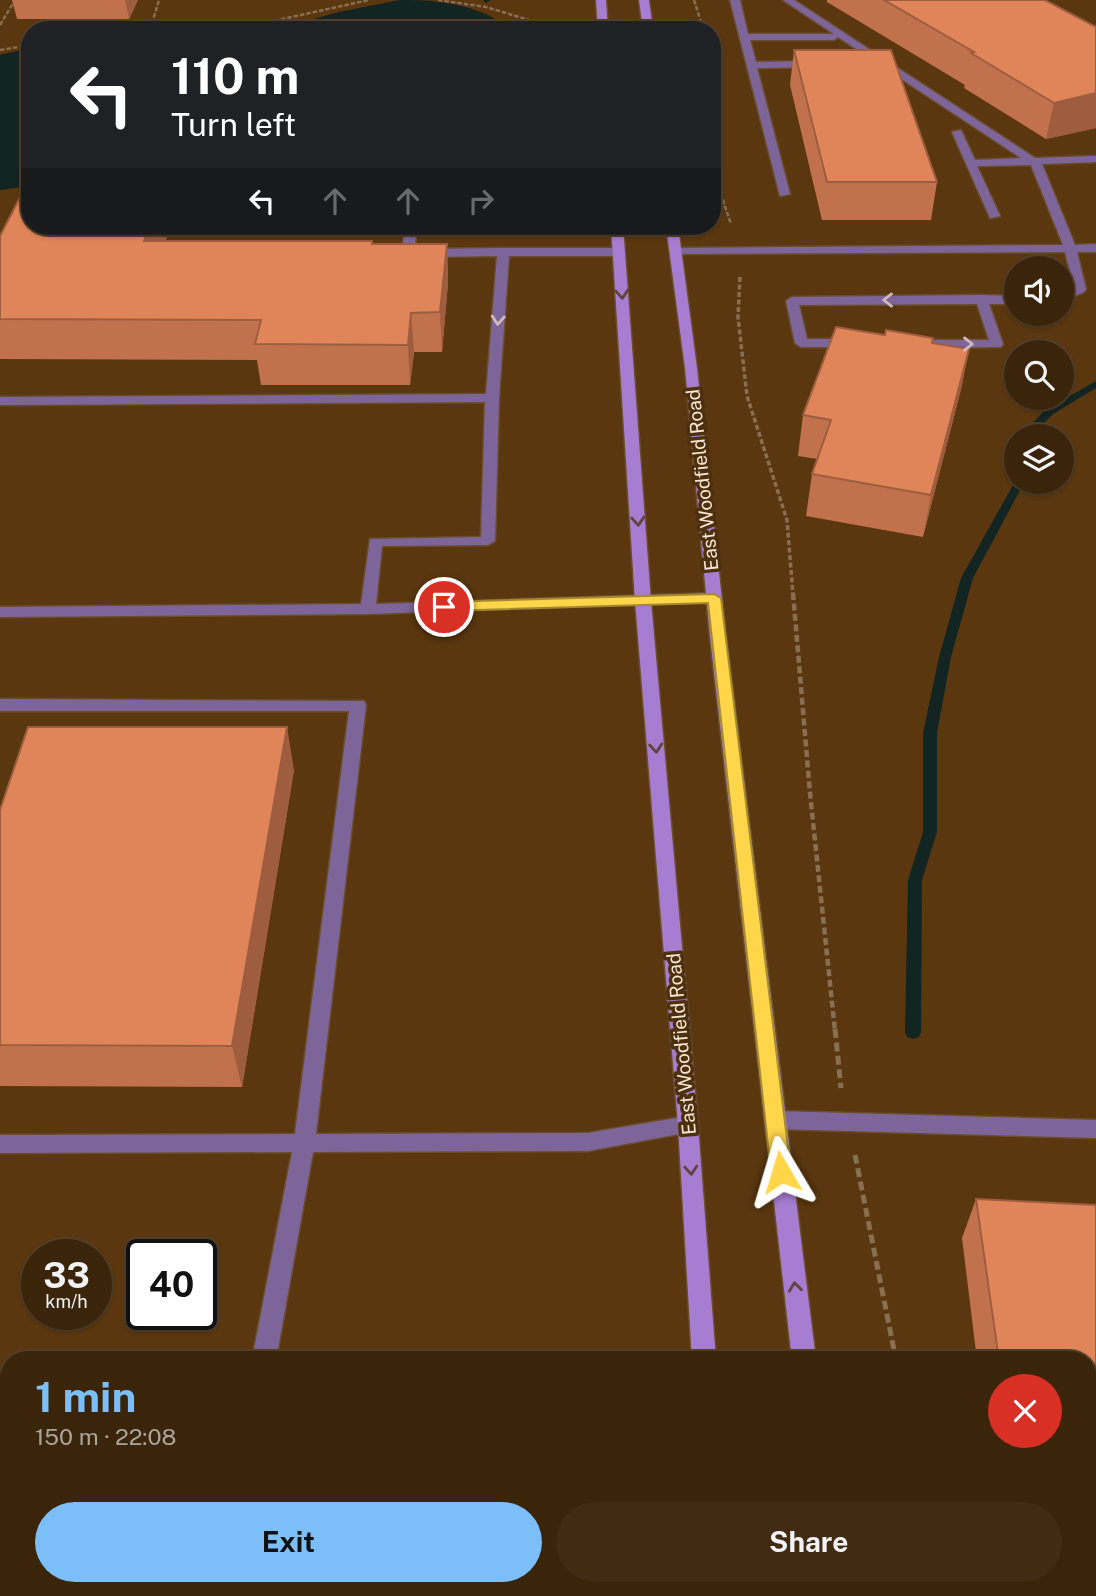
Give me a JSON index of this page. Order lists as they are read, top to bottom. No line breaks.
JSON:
{"streets":{"street":["East Woodfield Road"]},"page":{"turn":["110 m","Turn left"],"speed":"33 km/h","limit":"40","heading":["1 min","150 m · 22:08"],"buttons":["Exit","Share"]}}
